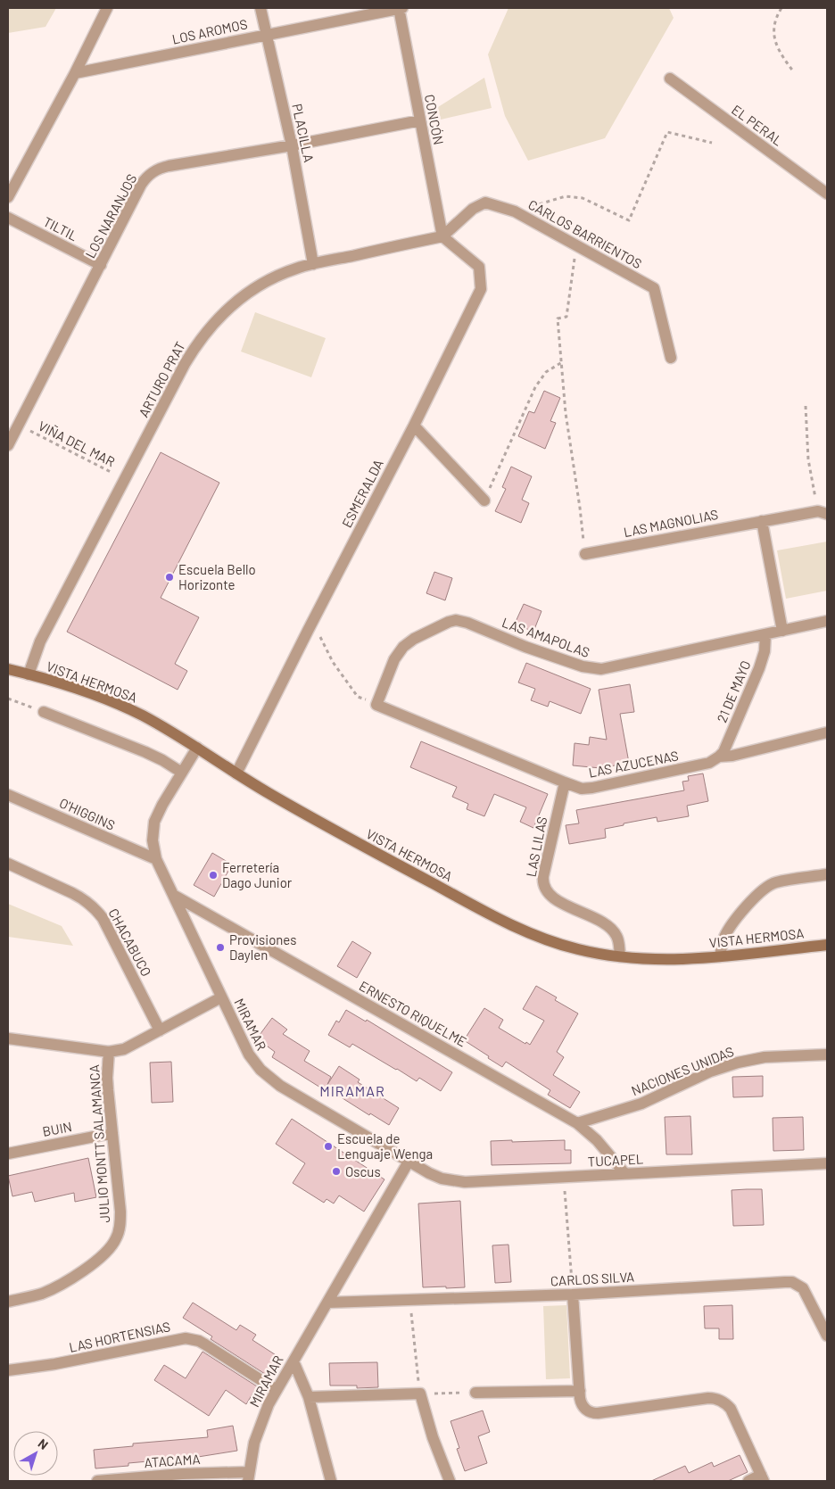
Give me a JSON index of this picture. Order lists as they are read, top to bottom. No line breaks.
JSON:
{"streets":{"main road":["VISTA HERMOSA"],"street":["LOS AROMOS","CONCÓN","EL PERAL","PLACILLA","LOS NARANJOS","TILTIL","CARLOS BARRIENTOS","ARTURO PRAT","ESMERALDA","LAS MAGNOLIAS","LAS AMAPOLAS","21 DE MAYO","LAS AZUCENAS","O'HIGGINS","LAS LILAS","CHACABUCO","ERNESTO RIQUELME","MIRAMAR","NACIONES UNIDAS","BUIN","JULIO MONTT SALAMANCA","TUCAPEL","CARLOS SILVA","LAS HORTENSIAS","ATACAMA"],"path":["VIÑA DEL MAR"]},"crossings":[["LOS AROMOS","CONCÓN"],["LOS AROMOS","PLACILLA"],["CONCÓN","LOS NARANJOS"],["CONCÓN","CARLOS BARRIENTOS"],["CONCÓN","ARTURO PRAT"],["CONCÓN","ESMERALDA"],["PLACILLA","LOS NARANJOS"],["PLACILLA","ARTURO PRAT"],["LOS NARANJOS","TILTIL"],["LOS NARANJOS","VIÑA DEL MAR"],["CARLOS BARRIENTOS","ARTURO PRAT"],["CARLOS BARRIENTOS","ESMERALDA"],["ARTURO PRAT","VIÑA DEL MAR"],["ARTURO PRAT","ESMERALDA"],["ARTURO PRAT","VISTA HERMOSA"],["ESMERALDA","VISTA HERMOSA"],["LAS AMAPOLAS","21 DE MAYO"],["LAS AMAPOLAS","LAS AZUCENAS"],["VISTA HERMOSA","LAS LILAS"],["VISTA HERMOSA","MIRAMAR"],["21 DE MAYO","LAS AZUCENAS"],["LAS AZUCENAS","LAS LILAS"],["O'HIGGINS","MIRAMAR"],["ERNESTO RIQUELME","MIRAMAR"],["ERNESTO RIQUELME","NACIONES UNIDAS"],["ERNESTO RIQUELME","TUCAPEL"],["MIRAMAR","TUCAPEL"],["MIRAMAR","CARLOS SILVA"],["MIRAMAR","LAS HORTENSIAS"],["MIRAMAR","ATACAMA"],["BUIN","JULIO MONTT SALAMANCA"]],"districts":["MIRAMAR"],"places":["Escuela Bello Horizonte","Ferretería Dago Junior","Provisiones Daylen","Escuela de Lenguaje Wenga","Oscus"],"north":"top right"}
